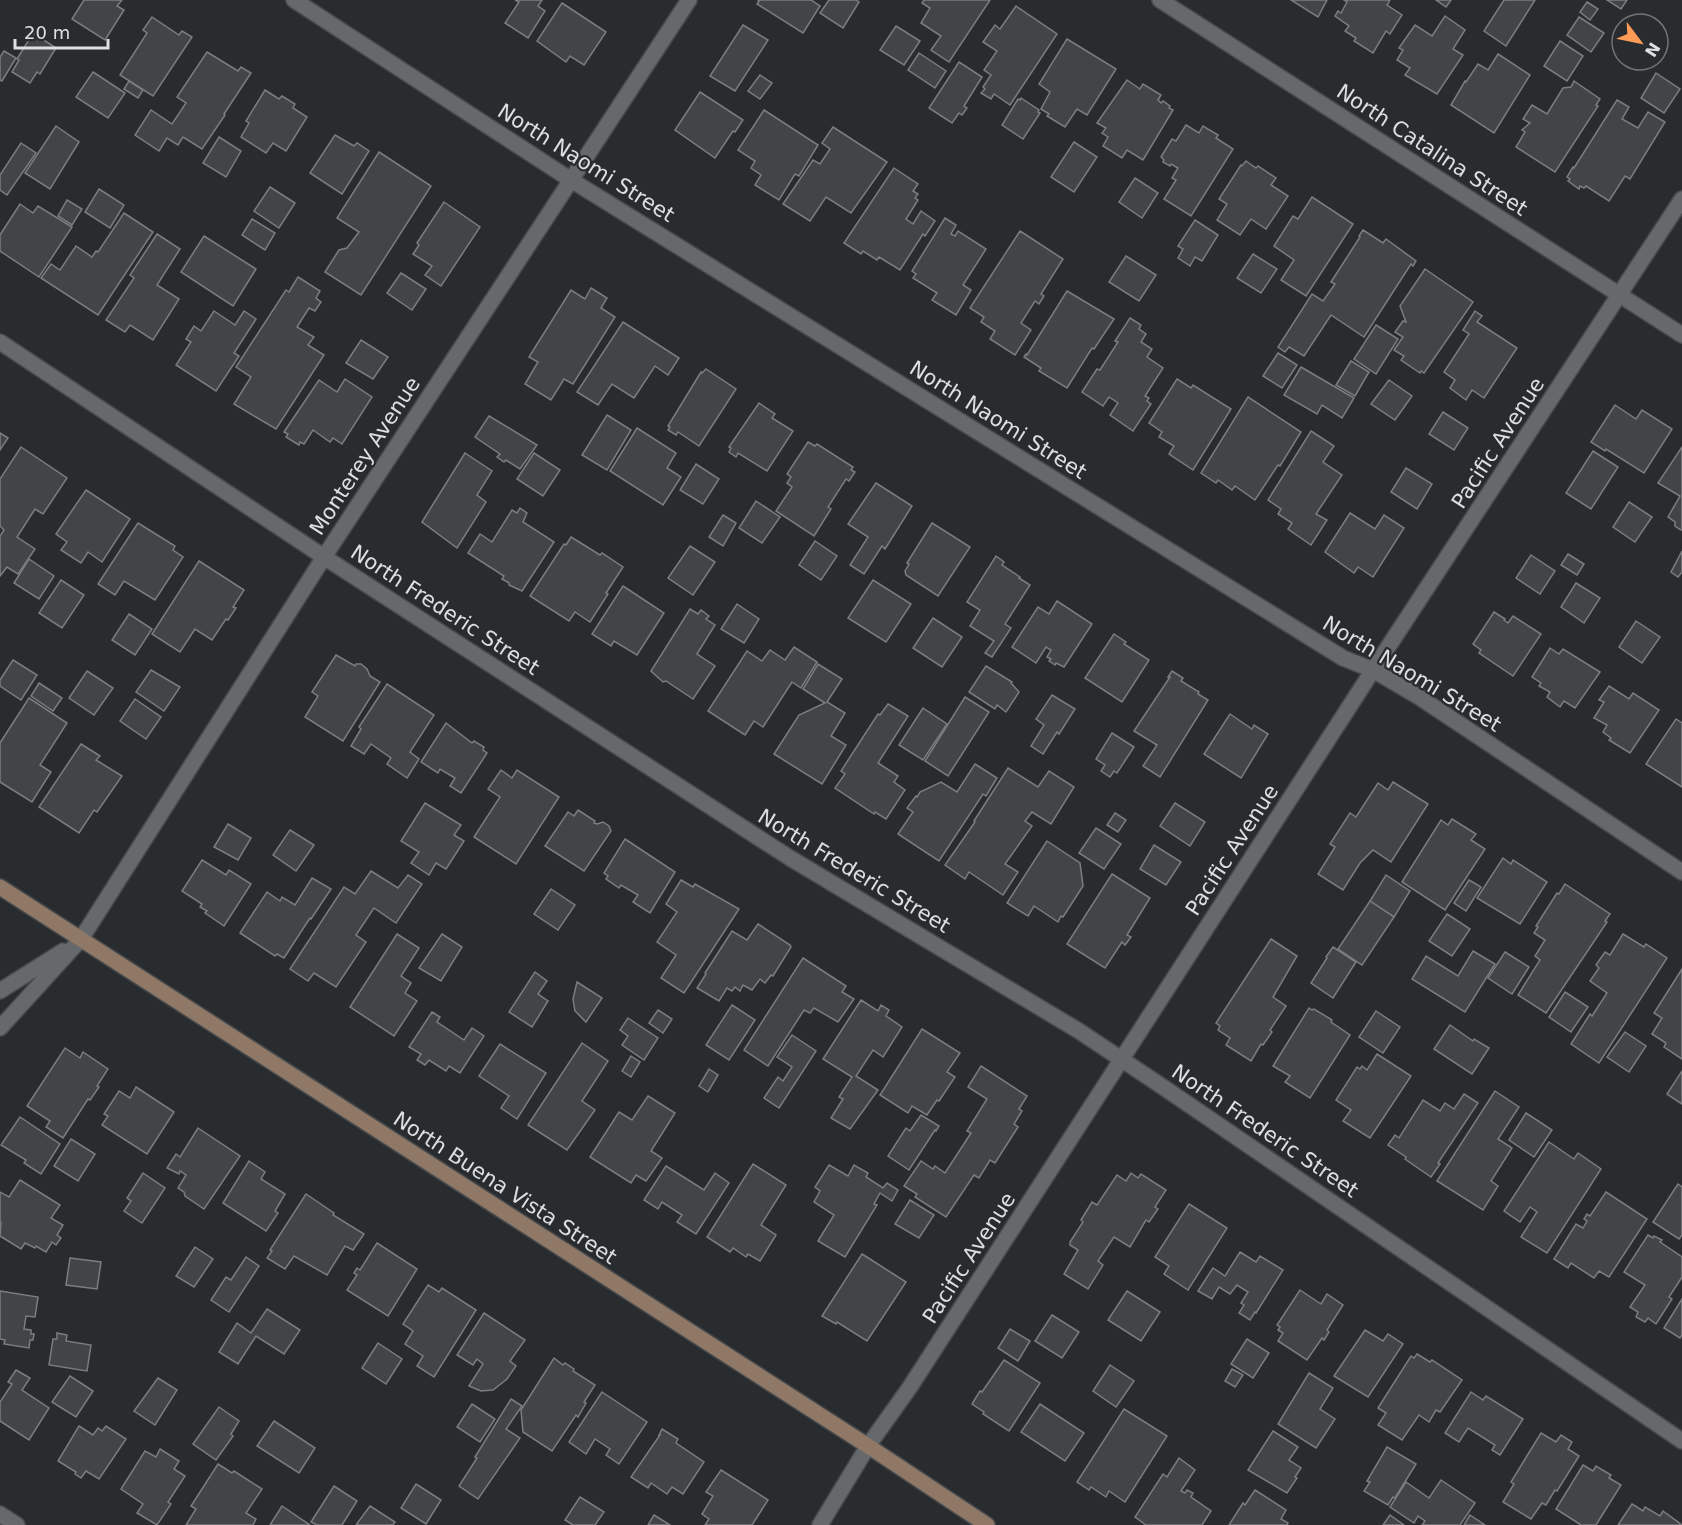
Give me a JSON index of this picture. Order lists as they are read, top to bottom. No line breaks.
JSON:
{"streets":{"main road":["North Buena Vista Street"],"street":["North Catalina Street","North Naomi Street","Pacific Avenue","Monterey Avenue","North Frederic Street"]},"crossings":[["North Catalina Street","Pacific Avenue"],["North Naomi Street","Pacific Avenue"],["North Naomi Street","Monterey Avenue"],["Pacific Avenue","North Frederic Street"],["Pacific Avenue","North Buena Vista Street"],["Monterey Avenue","North Frederic Street"],["Monterey Avenue","North Buena Vista Street"]],"scale_bar":"20 m","north":"bottom right"}
